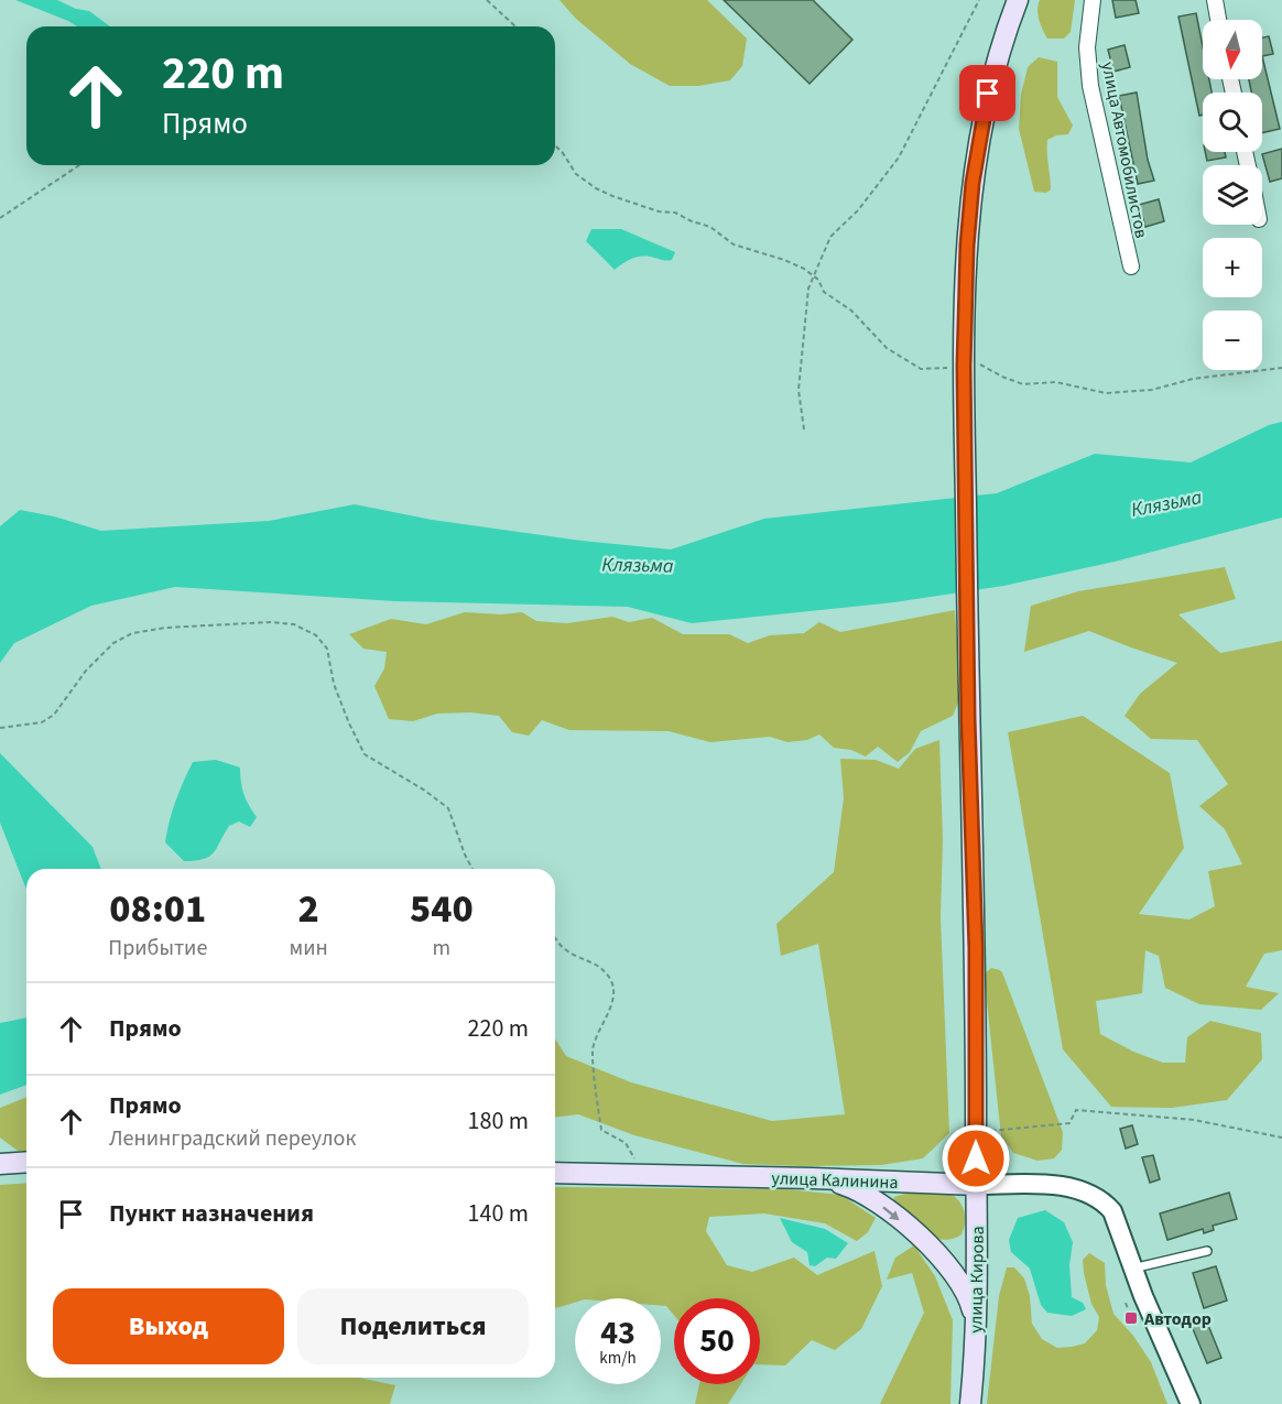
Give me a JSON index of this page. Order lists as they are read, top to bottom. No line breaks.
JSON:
{"streets":{"main road":["улица Калинина","улица Кирова"],"street":["улица Автомобилистов"]},"crossings":[["улица Калинина","улица Кирова"]],"water":["Клязьма"],"places":{"transit":["Автодор"]},"north":"bottom","page":{"map_buttons":["+","−"],"turn":["220 m","Прямо"],"eta":["08:01","Прибытие","2","мин","540","m"],"list":[{"name":"Прямо","value":"220 m"},{"name":"Прямо","note":"Ленинградский переулок","value":"180 m"},{"name":"Пункт назначения","value":"140 m"}],"buttons":["Выход","Поделиться"],"speed":"43 km/h","limit":"50"}}
